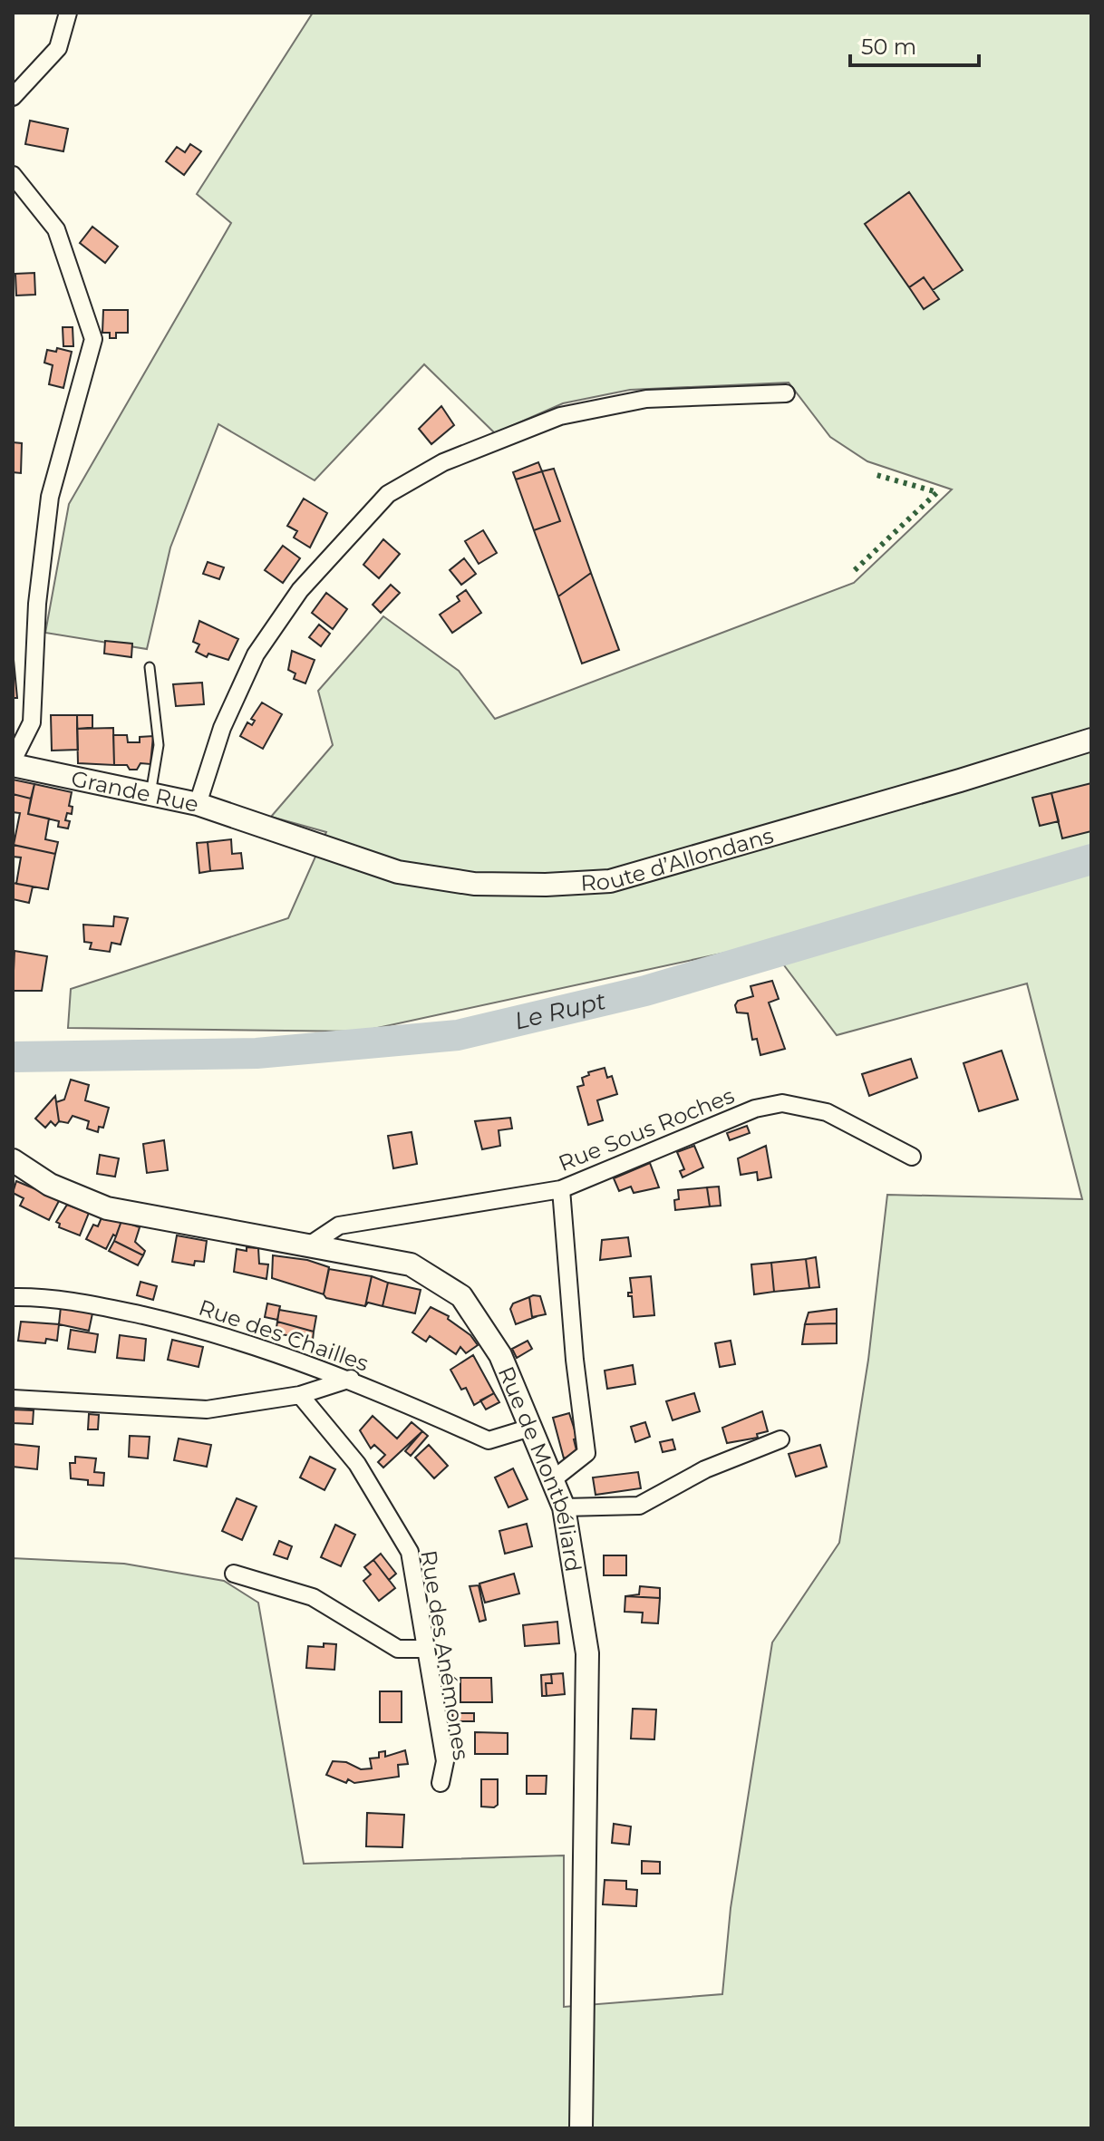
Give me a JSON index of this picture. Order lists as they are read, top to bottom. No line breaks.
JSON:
{"streets":{"street":["Grande Rue","Route d’Allondans","Rue Sous Roches","Rue des Chailles","Rue de Montbéliard","Rue des Anémones"]},"crossings":[["Grande Rue","Route d’Allondans"],["Rue Sous Roches","Rue de Montbéliard"],["Rue des Chailles","Rue de Montbéliard"]],"water":["Le Rupt"],"scale_bar":"50 m"}
